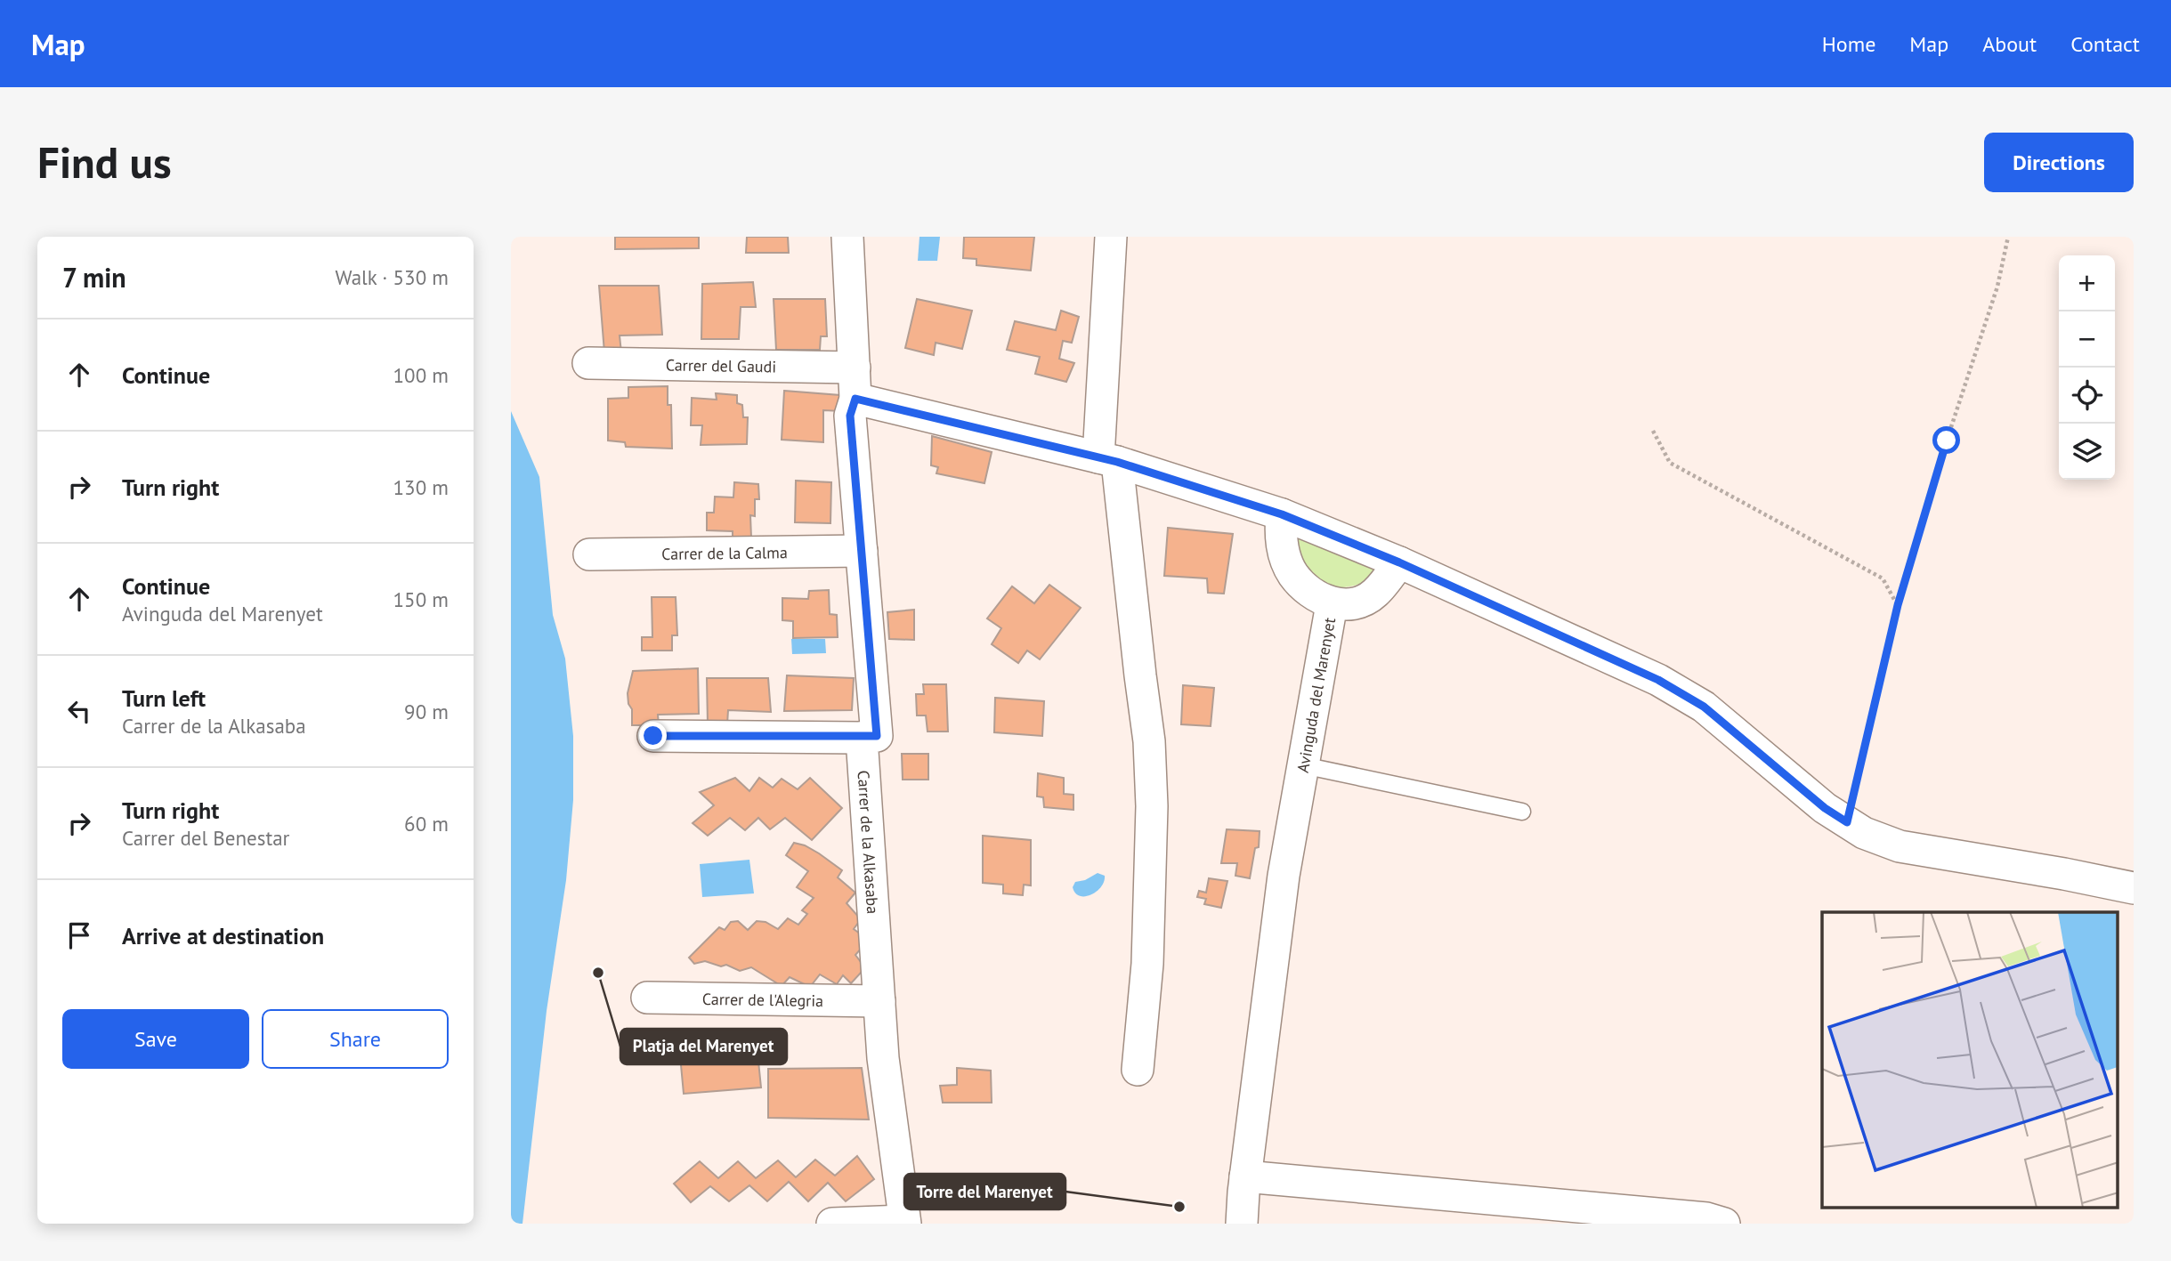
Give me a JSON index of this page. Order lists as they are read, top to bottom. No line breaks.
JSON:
{"streets":{"street":["Carrer del Gaudi","Carrer de la Calma","Avinguda del Marenyet","Carrer de la Alkasaba","Carrer de l'Alegria"]},"crossings":[["Carrer de la Alkasaba","Carrer de l'Alegria"]],"places":["Platja del Marenyet","Torre del Marenyet"],"page":{"header":"Map","nav":["Home","Map","About","Contact"],"buttons":["Directions",["Save","Share"]],"title":"Find us","heading":["7 min","Walk · 530 m"],"map_buttons":["+","−"],"list":[["Continue","100 m"],["Turn right","130 m"],["Continue","Avinguda del Marenyet","150 m"],["Turn left","Carrer de la Alkasaba","90 m"],["Turn right","Carrer del Benestar","60 m"],"Arrive at destination"]}}
